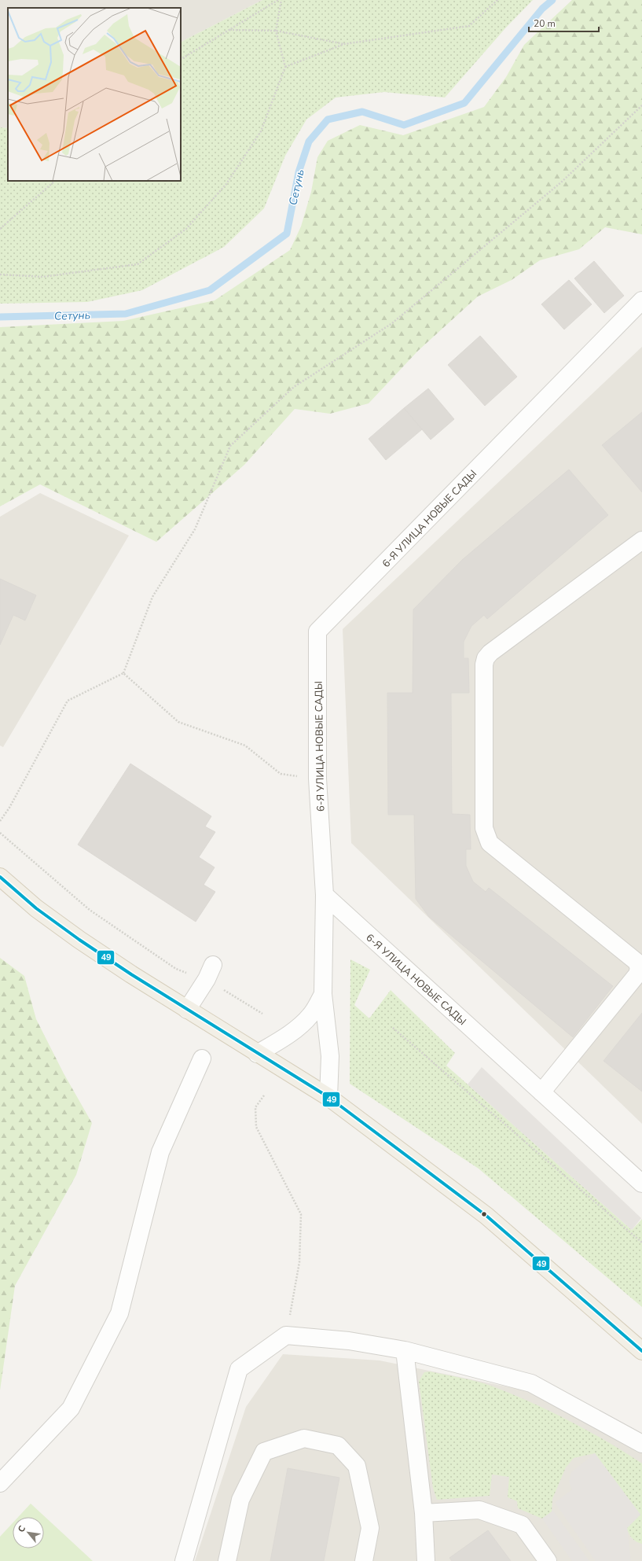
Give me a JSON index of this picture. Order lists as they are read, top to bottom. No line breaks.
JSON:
{"streets":{"street":["6-Я УЛИЦА НОВЫЕ САДЫ"]},"water":["Сетунь"],"lines":["transit line 49"],"scale_bar":"20 m","north":"top left"}
